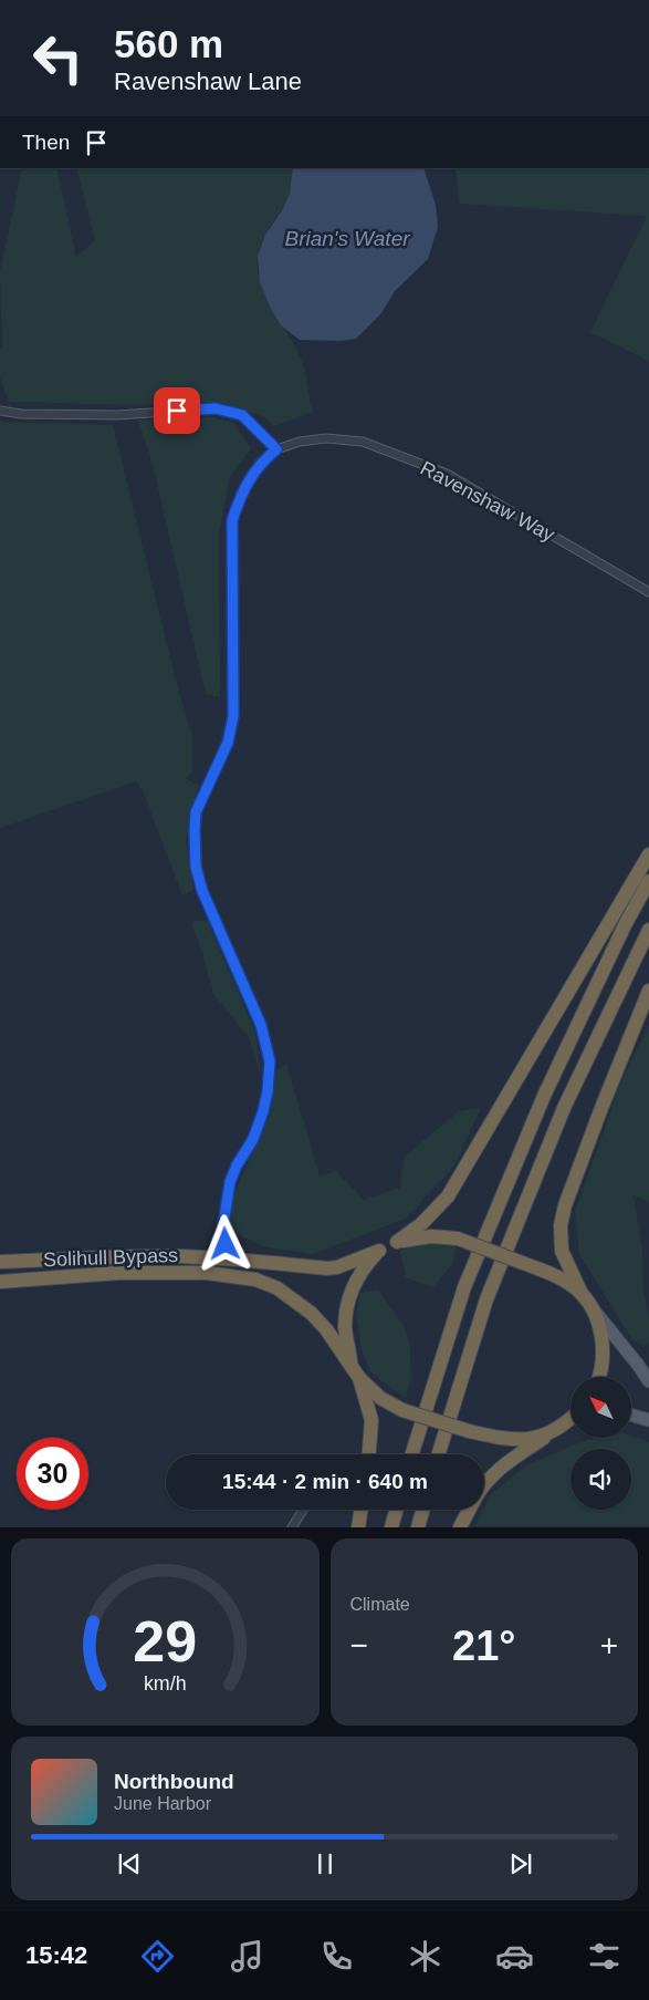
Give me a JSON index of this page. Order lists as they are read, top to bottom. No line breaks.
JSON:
{"streets":{"highway":["Solihull Bypass"],"street":["Ravenshaw Way"]},"crossings":[["Ravenshaw Way","Solihull Bypass"]],"water":["Brian's Water"],"north":"top left","page":{"turn":["560 m","Ravenshaw Lane"],"then":"Then","limit":"30","trip":"15:44 · 2 min · 640 m","tile":"Climate","heat":["−","21°","+"],"song":["Northbound","June Harbor"],"tabs":"15:42","gauge":["29","km/h"]}}
